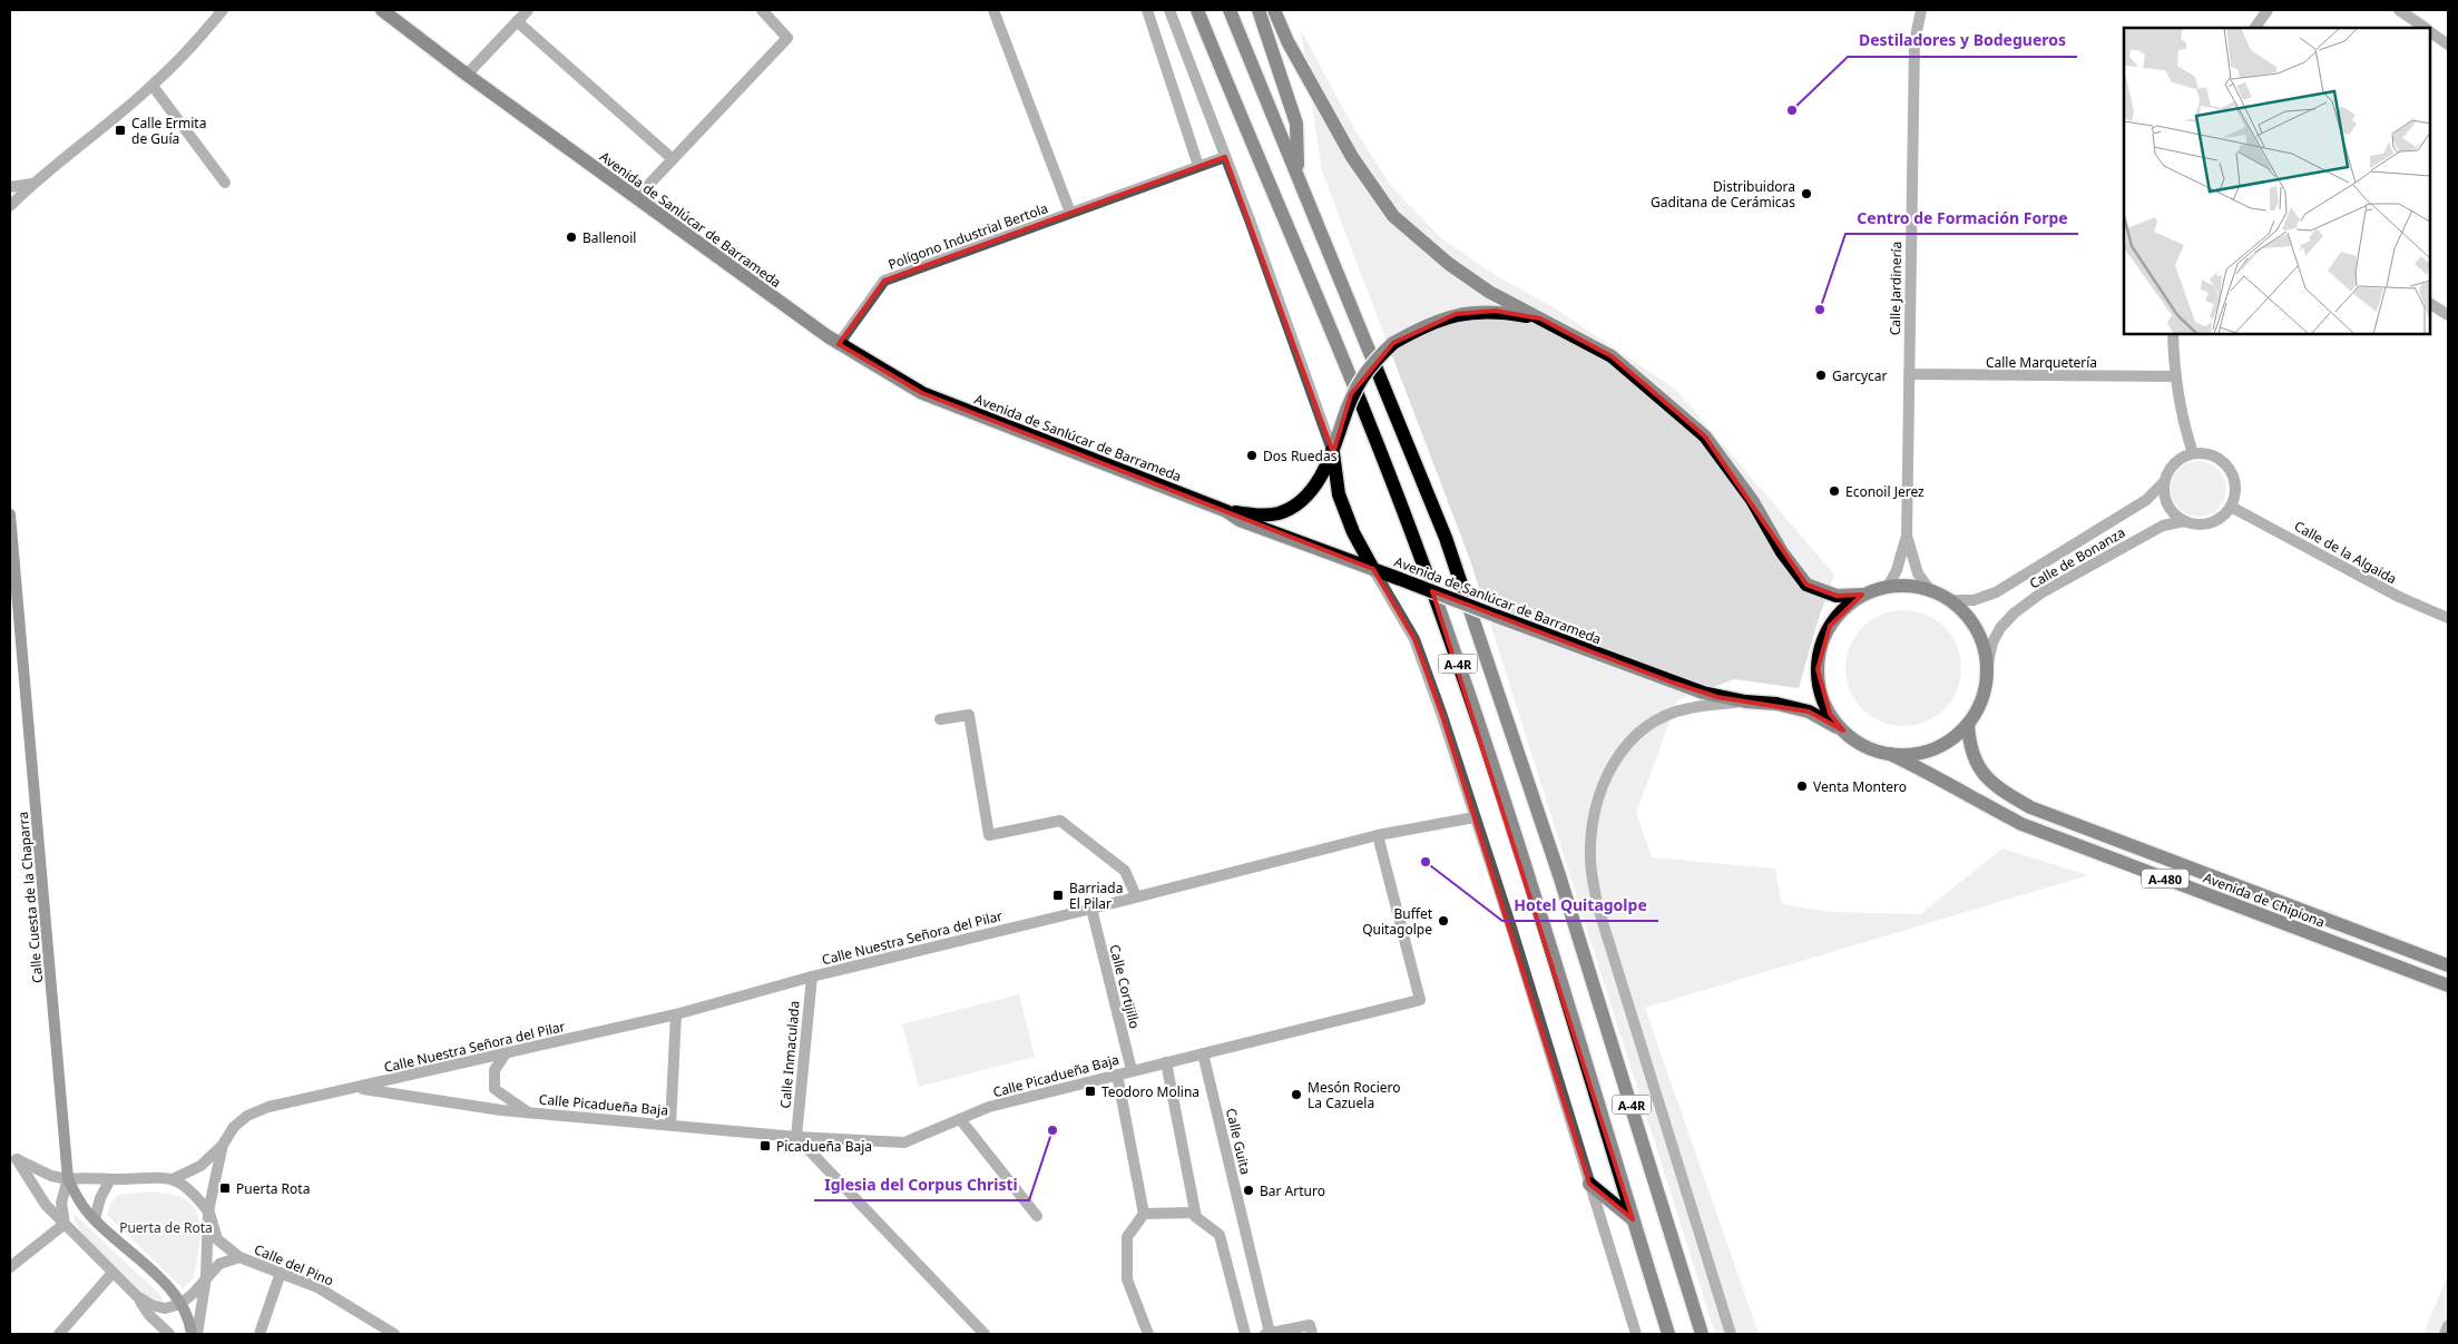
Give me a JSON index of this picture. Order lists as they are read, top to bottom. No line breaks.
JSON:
{"streets":{"main road":["Avenida de Sanlúcar de Barrameda","A-4R","A-480","Calle Cuesta de la Chaparra","Avenida de Chipiona"],"street":["Polígono Industrial Bertola","Calle Jardinería","Calle Marquetería","Calle de la Algaida","Calle de Bonanza","Calle Nuestra Señora del Pilar","Calle Cortijillo","Calle Inmaculada","Calle Picadueña Baja","Calle Guita","Calle del Pino"]},"crossings":[["Avenida de Sanlúcar de Barrameda","Polígono Industrial Bertola"],["Avenida de Sanlúcar de Barrameda","Calle Jardinería"],["Avenida de Sanlúcar de Barrameda","Calle de Bonanza"],["Avenida de Sanlúcar de Barrameda","Avenida de Chipiona"],["Calle Jardinería","Calle Marquetería"],["Calle Jardinería","Calle de Bonanza"],["Calle Jardinería","Avenida de Chipiona"],["Calle de la Algaida","Calle de Bonanza"],["Calle de Bonanza","Avenida de Chipiona"],["Calle Nuestra Señora del Pilar","Calle Cortijillo"],["Calle Nuestra Señora del Pilar","Calle Inmaculada"],["Calle Nuestra Señora del Pilar","Calle Picadueña Baja"],["Calle Cortijillo","Calle Picadueña Baja"],["Calle Inmaculada","Calle Picadueña Baja"],["Calle Picadueña Baja","Calle Guita"]],"parks":["Puerta de Rota"],"places":{"other":["Destiladores y Bodegueros","Distribuidora Gaditana de Cerámicas","Ballenoil","Centro de Formación Forpe","Garcycar","Dos Ruedas","Econoil Jerez","Venta Montero","Hotel Quitagolpe","Buffet Quitagolpe","Mesón Rociero La Cazuela","Iglesia del Corpus Christi","Bar Arturo"],"transit":["Calle Ermita de Guía","Barriada El Pilar","Teodoro Molina","Picadueña Baja","Puerta Rota"]}}
